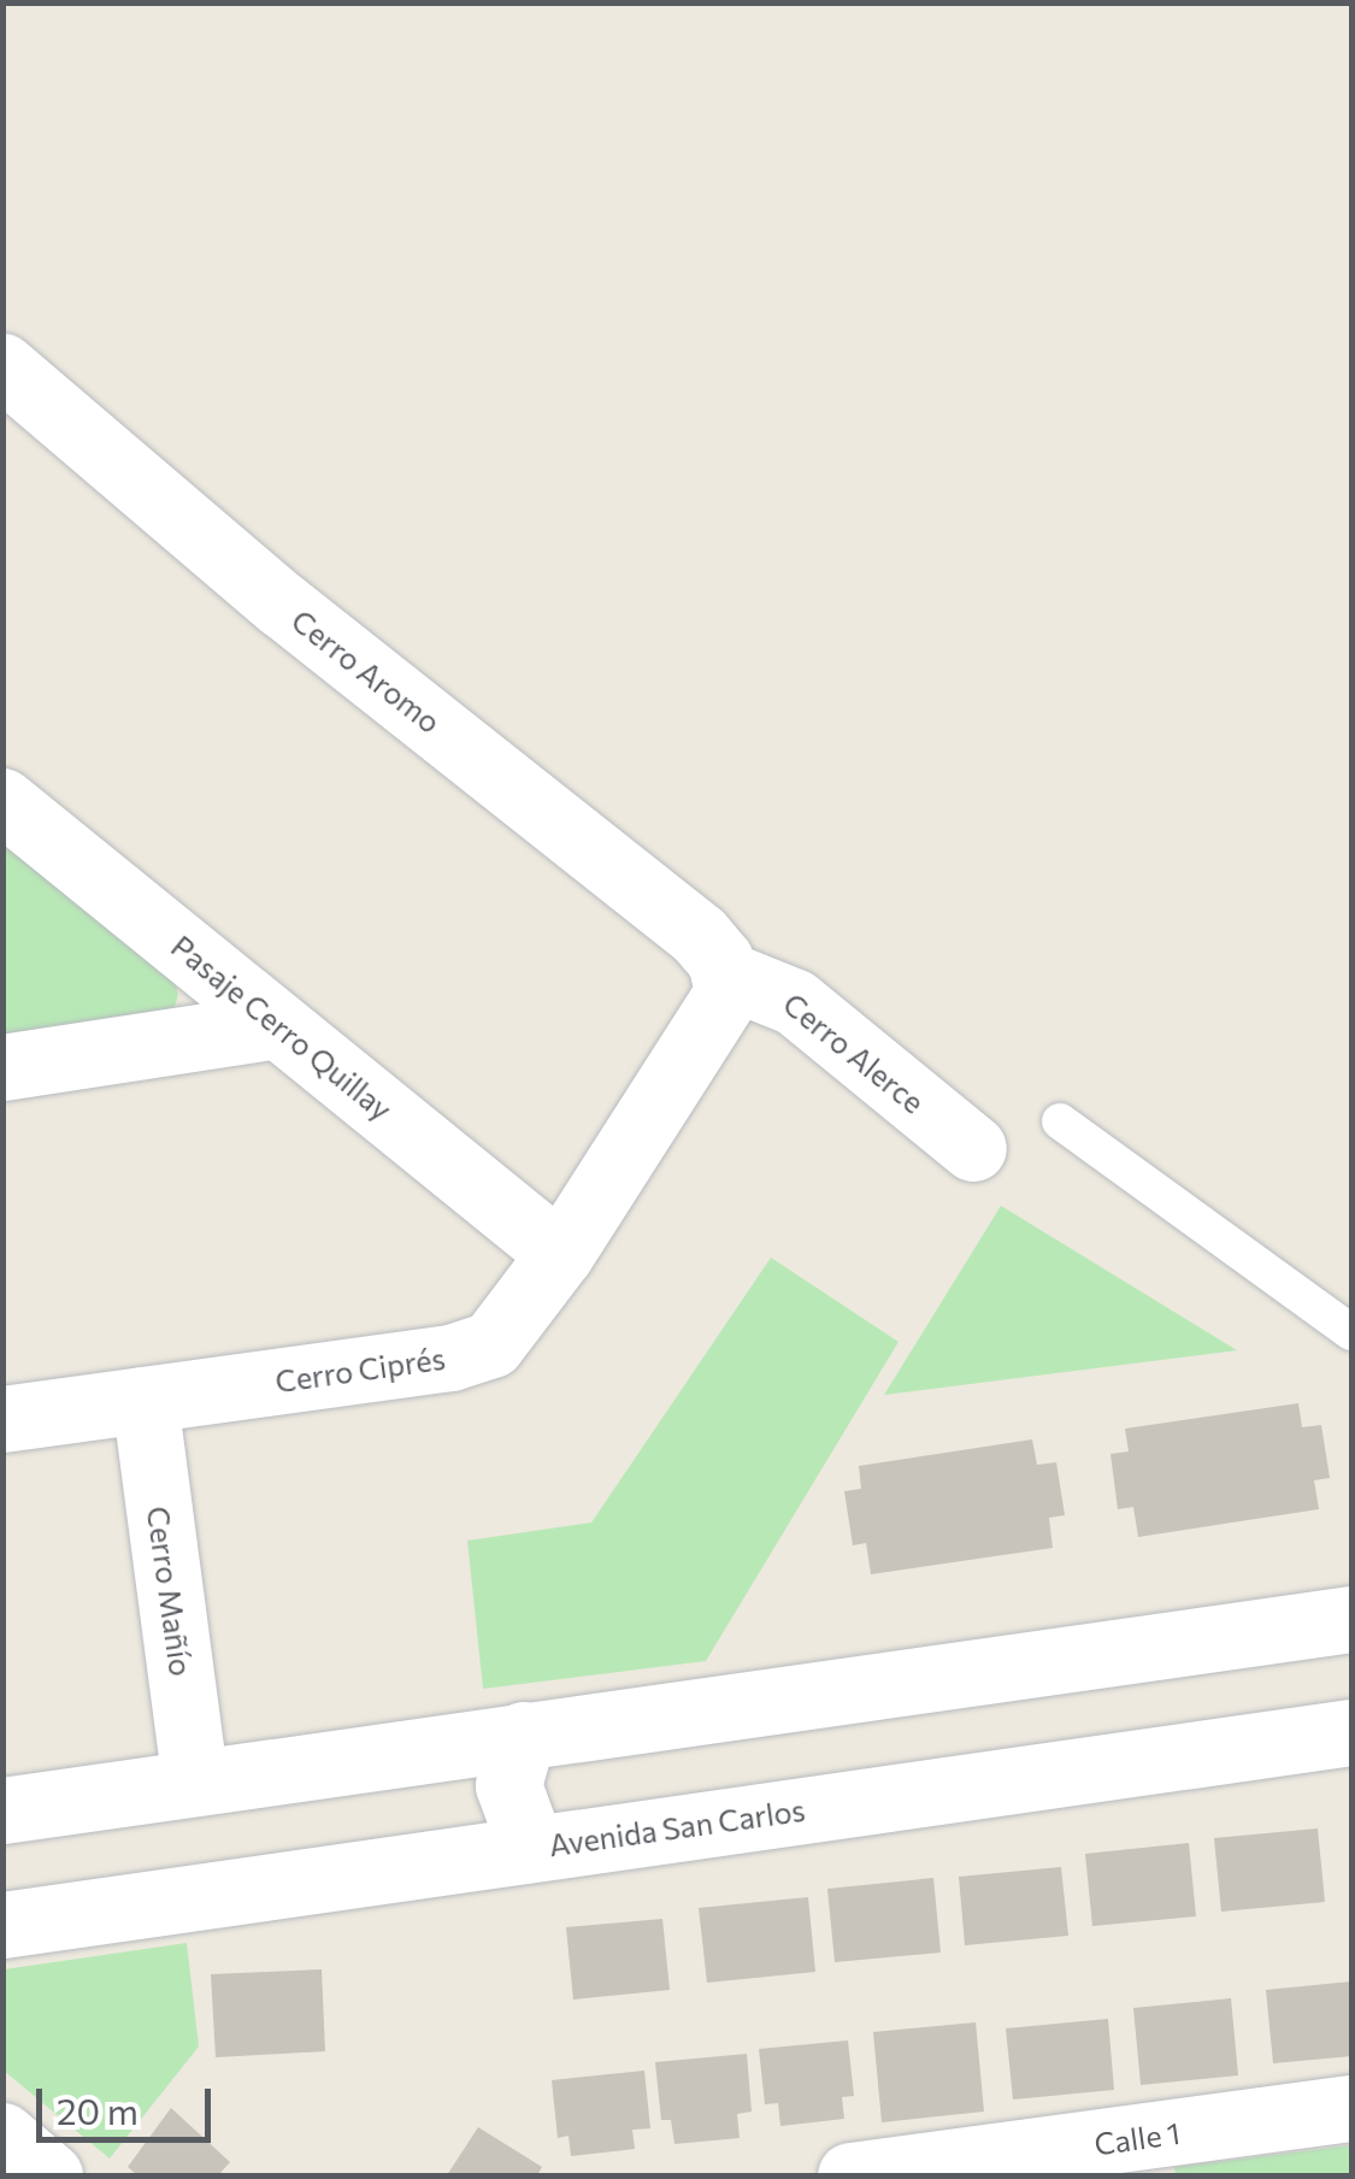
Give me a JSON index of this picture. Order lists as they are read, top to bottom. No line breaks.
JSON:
{"streets":{"street":["Cerro Aromo","Pasaje Cerro Quillay","Cerro Alerce","Cerro Ciprés","Cerro Mañío","Avenida San Carlos","Calle 1"]},"crossings":[["Cerro Aromo","Cerro Alerce"],["Cerro Aromo","Cerro Ciprés"],["Pasaje Cerro Quillay","Cerro Ciprés"],["Cerro Alerce","Cerro Ciprés"],["Cerro Ciprés","Cerro Mañío"]],"scale_bar":"20 m"}
